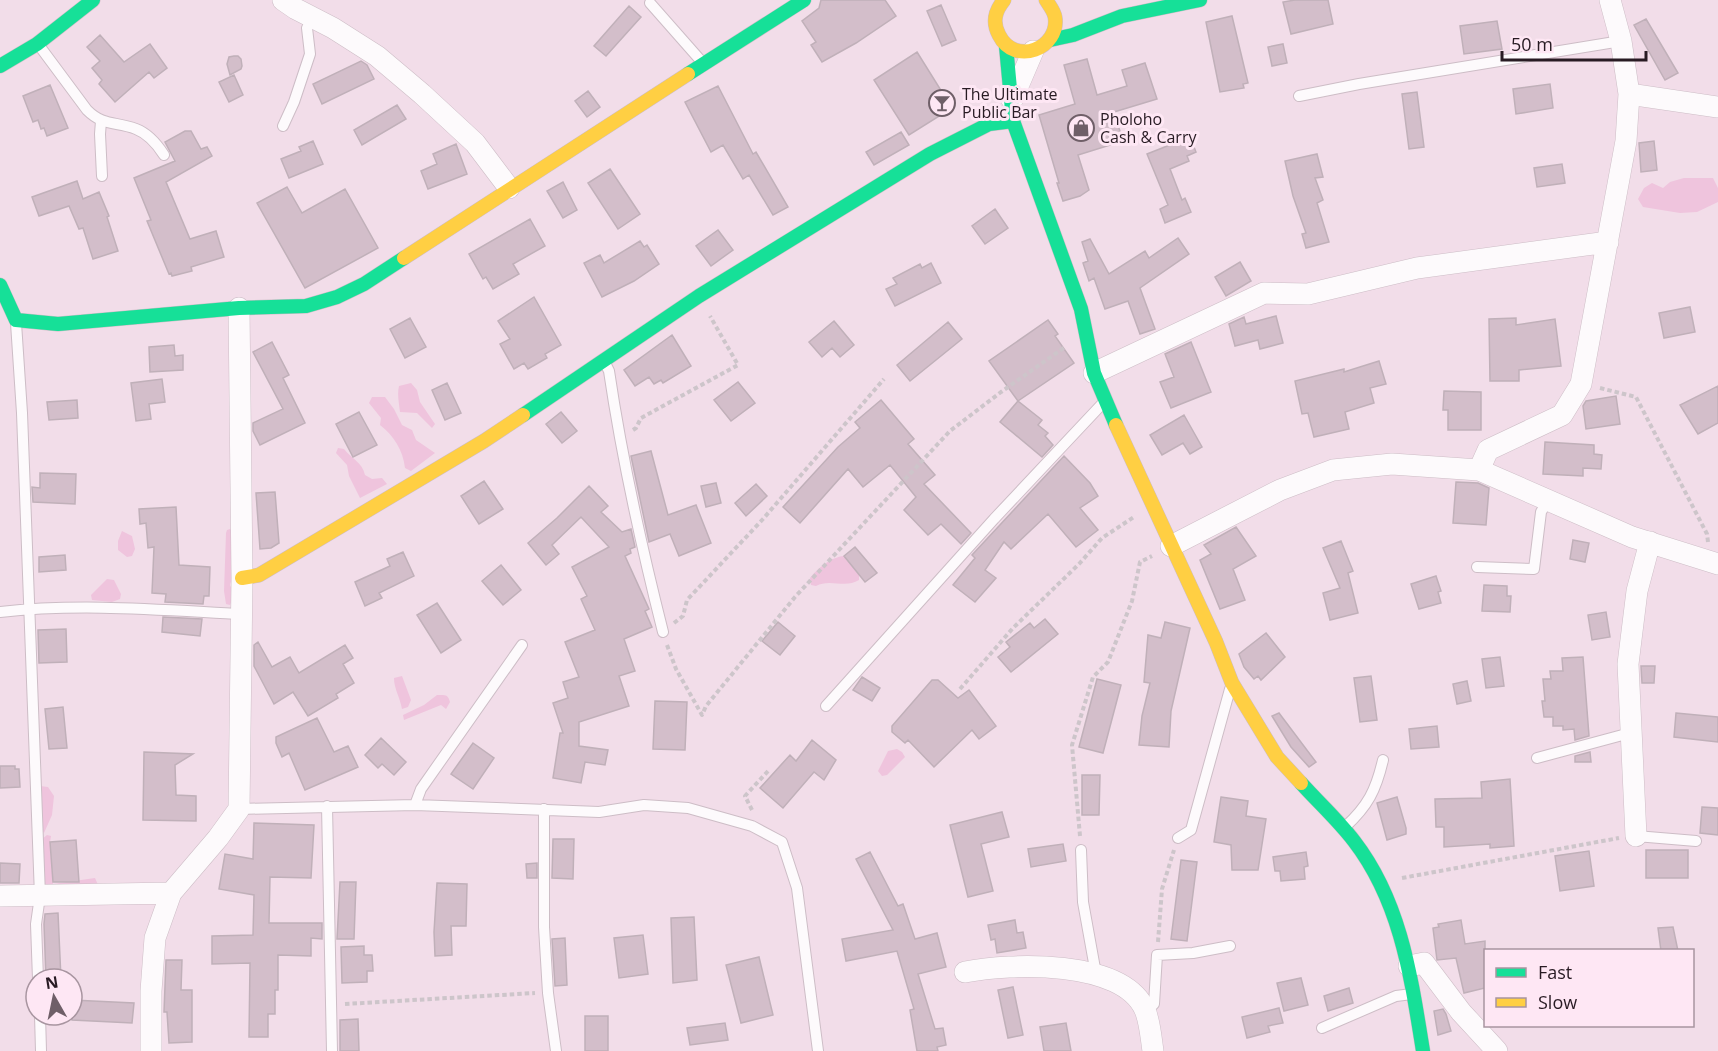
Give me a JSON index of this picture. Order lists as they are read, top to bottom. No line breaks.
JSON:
{"places":{"bar":["The Ultimate Public Bar"],"shop":["Pholoho Cash & Carry"]},"legend":["Fast","Slow"],"scale_bar":"50 m","north":"top"}
